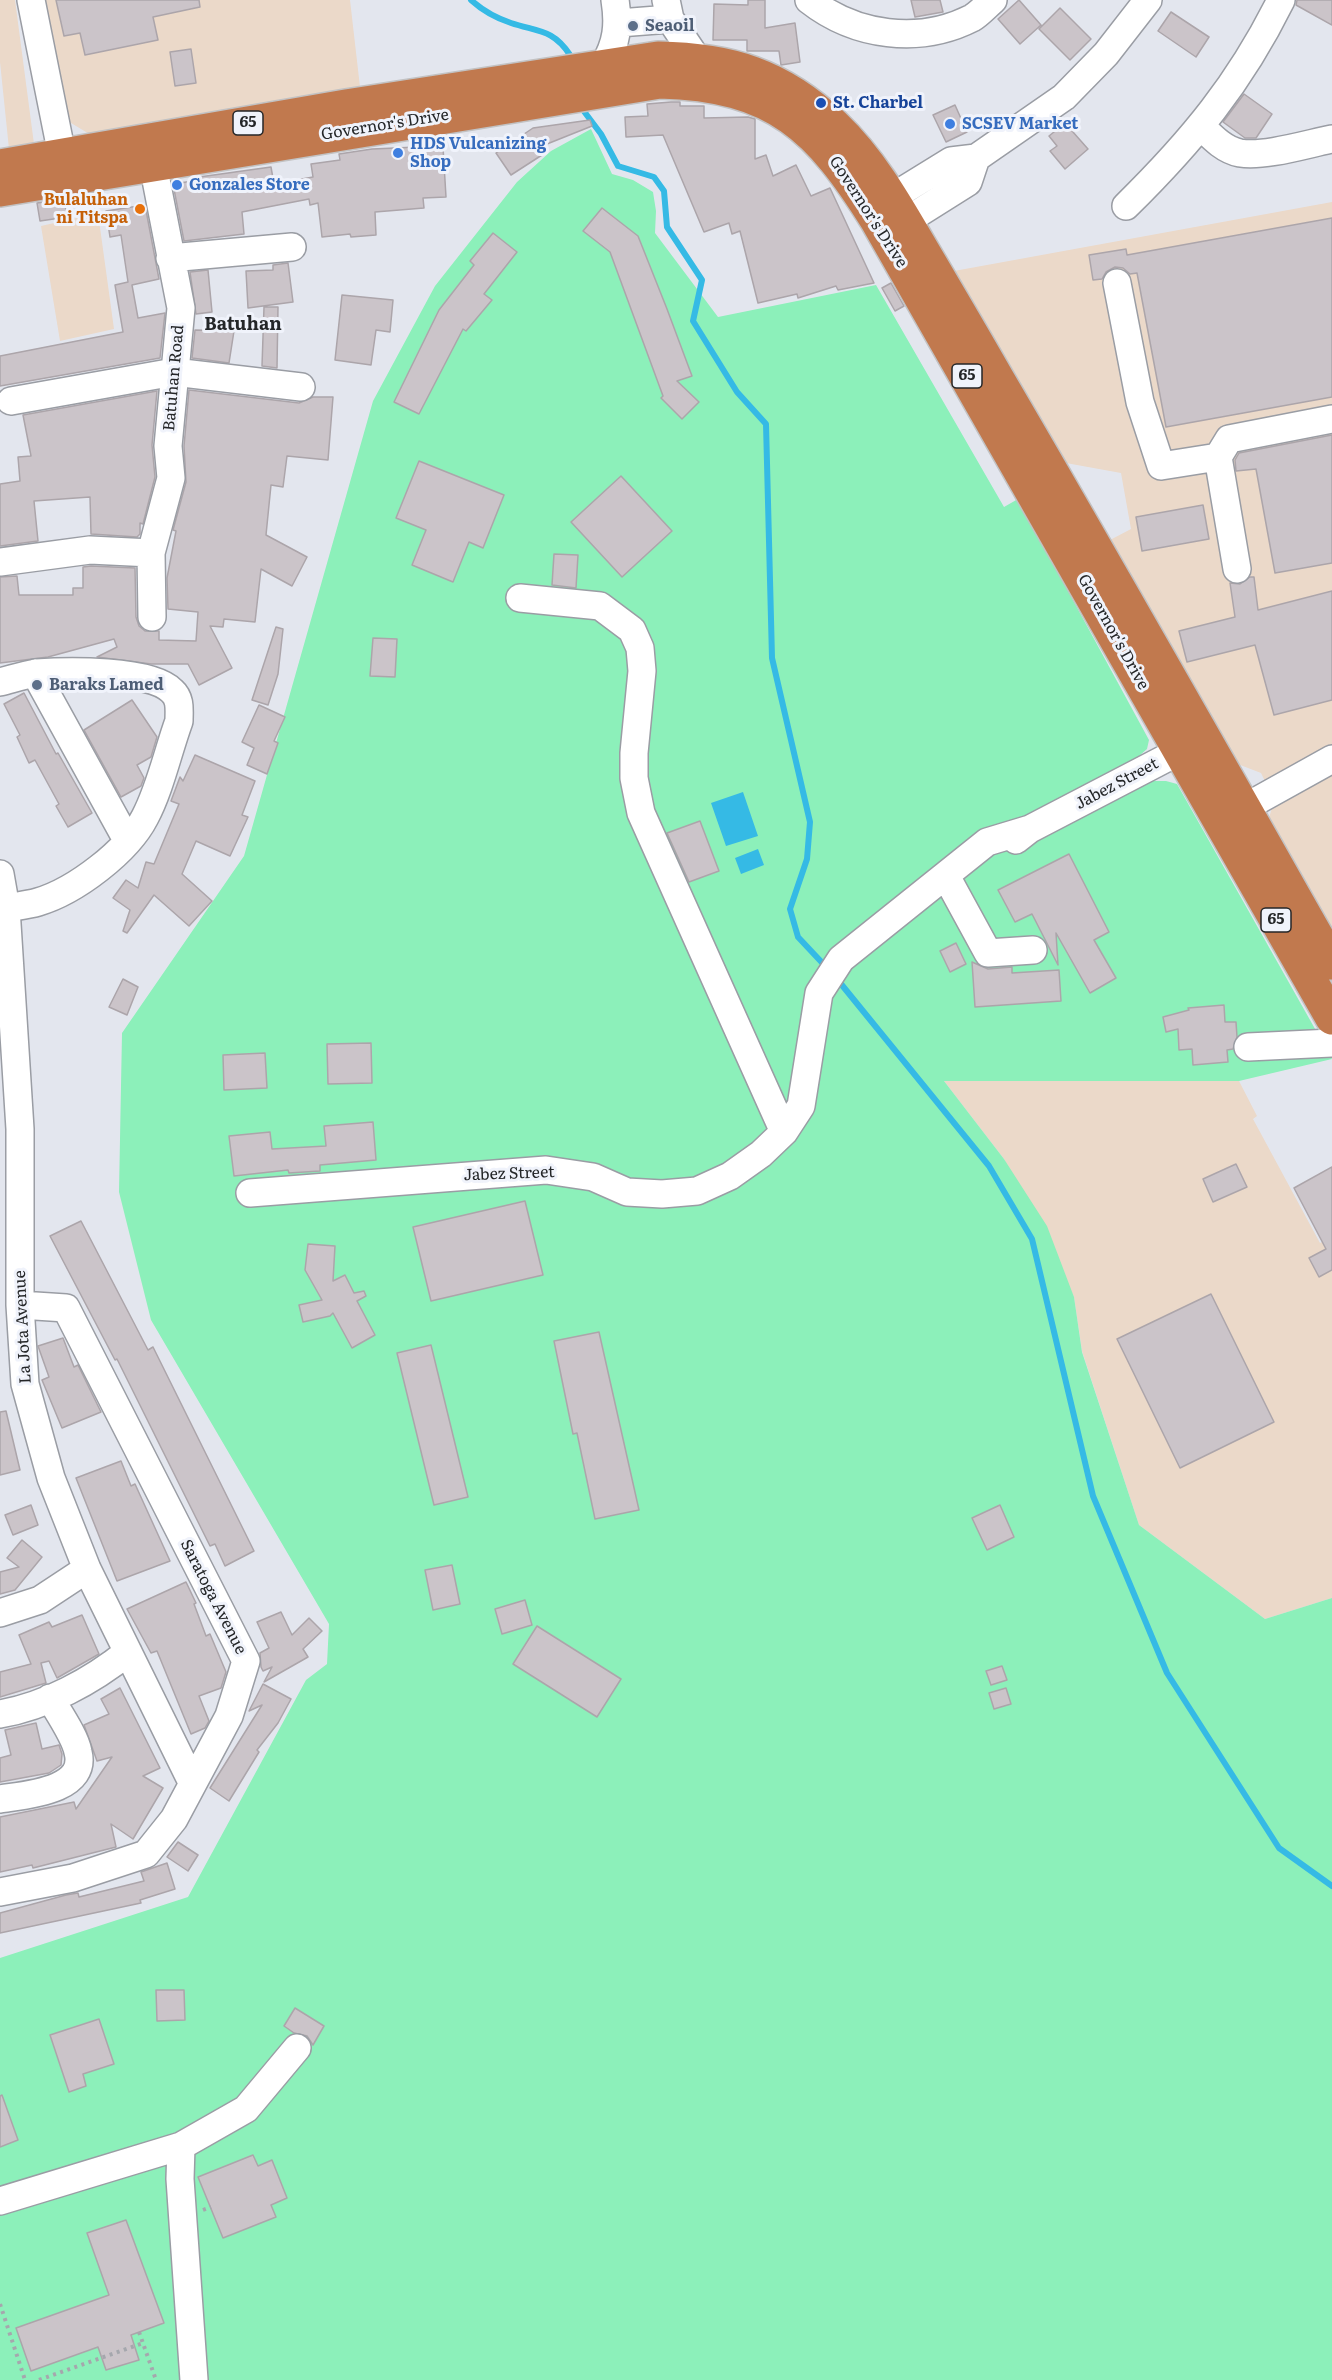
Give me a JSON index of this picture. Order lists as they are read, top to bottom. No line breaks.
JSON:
{"streets":{"highway":["65","Governor's Drive"],"street":["Batuhan Road","Jabez Street","La Jota Avenue","Saratoga Avenue"]},"crossings":[["Governor's Drive","Batuhan Road"],["Governor's Drive","Jabez Street"],["La Jota Avenue","Saratoga Avenue"]],"districts":["Batuhan"],"places":["Seaoil","St. Charbel","SCSEV Market","HDS Vulcanizing Shop","Gonzales Store","Bulaluhan ni Titspa","Baraks Lamed"]}
